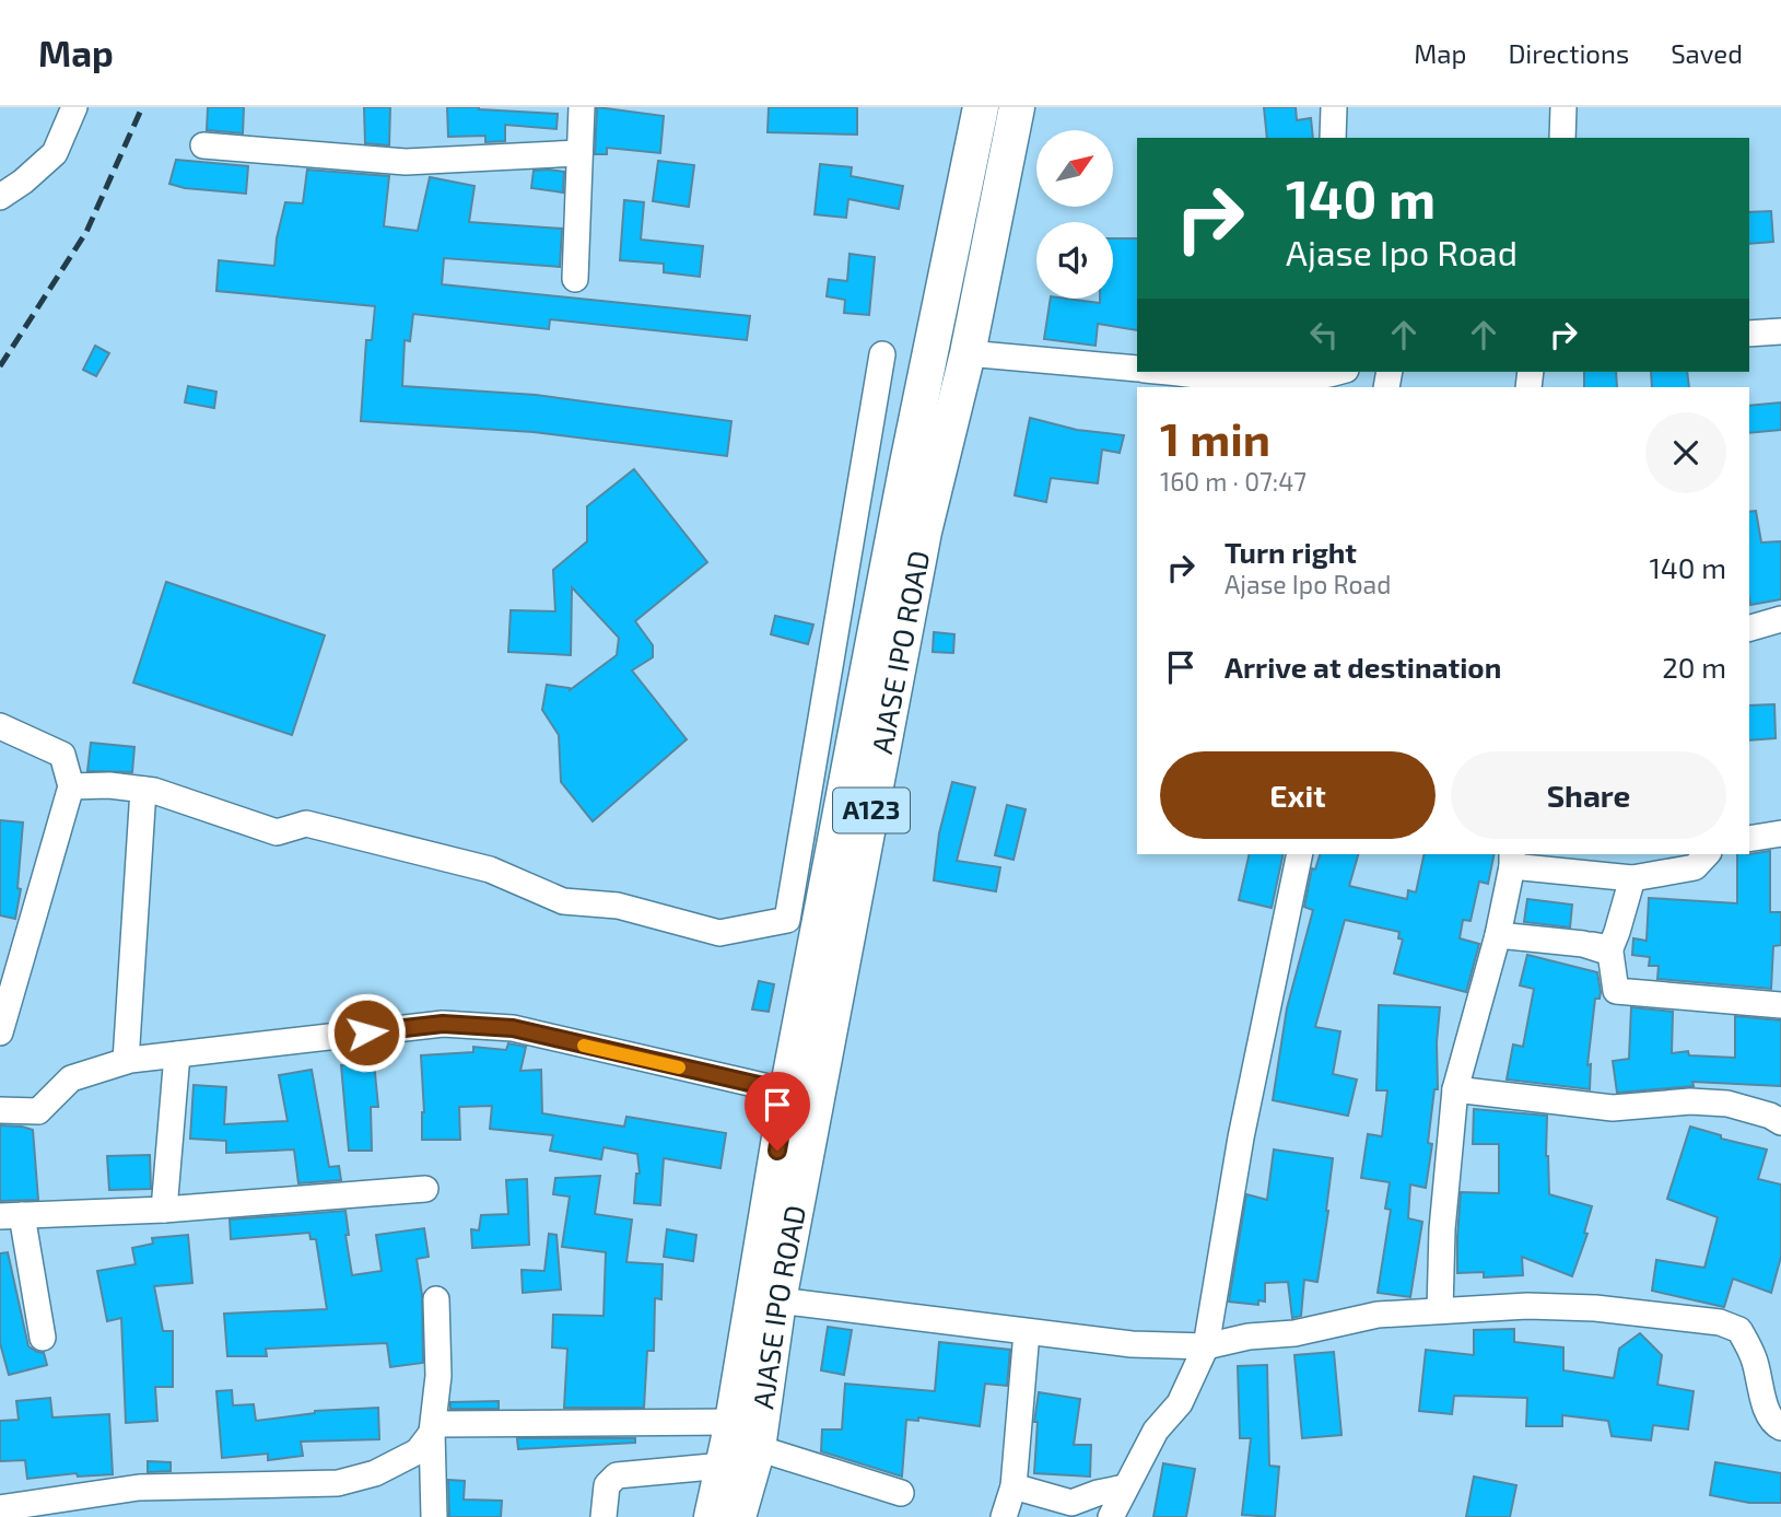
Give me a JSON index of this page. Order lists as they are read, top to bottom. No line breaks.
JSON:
{"streets":{"highway":["AJASE IPO ROAD","A123"]},"north":"top right","page":{"header":"Map","nav":["Map","Directions","Saved"],"turn":["140 m","Ajase Ipo Road"],"heading":["1 min","160 m · 07:47"],"list":[{"name":"Turn right","note":"Ajase Ipo Road","value":"140 m"},{"name":"Arrive at destination","value":"20 m"}],"buttons":["Exit","Share"]}}
